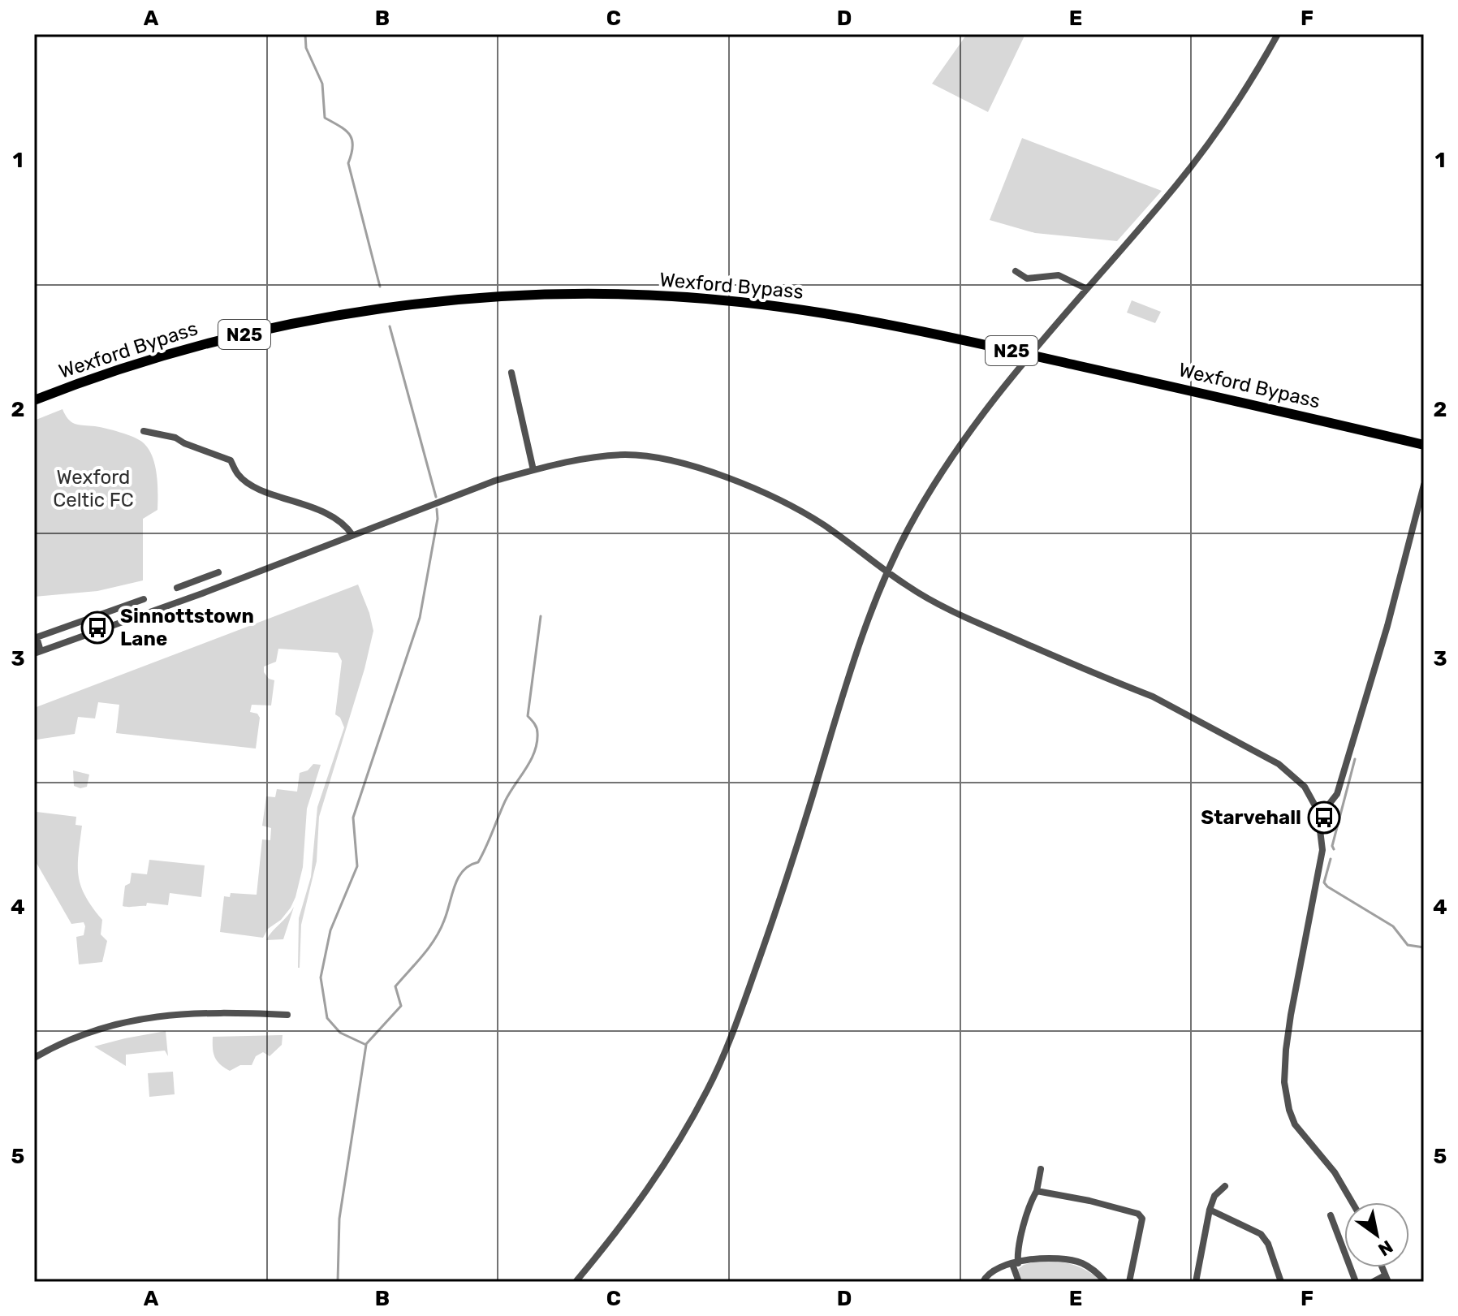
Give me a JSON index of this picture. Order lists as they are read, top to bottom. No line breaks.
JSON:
{"streets":{"highway":["Wexford Bypass","N25"]},"parks":["Wexford Celtic FC"],"places":{"bus stop":["Sinnottstown Lane","Starvehall"]},"north":"bottom right","grid":{"columns":["A","B","C","D","E","F"],"rows":["1","2","3","4","5"]}}
